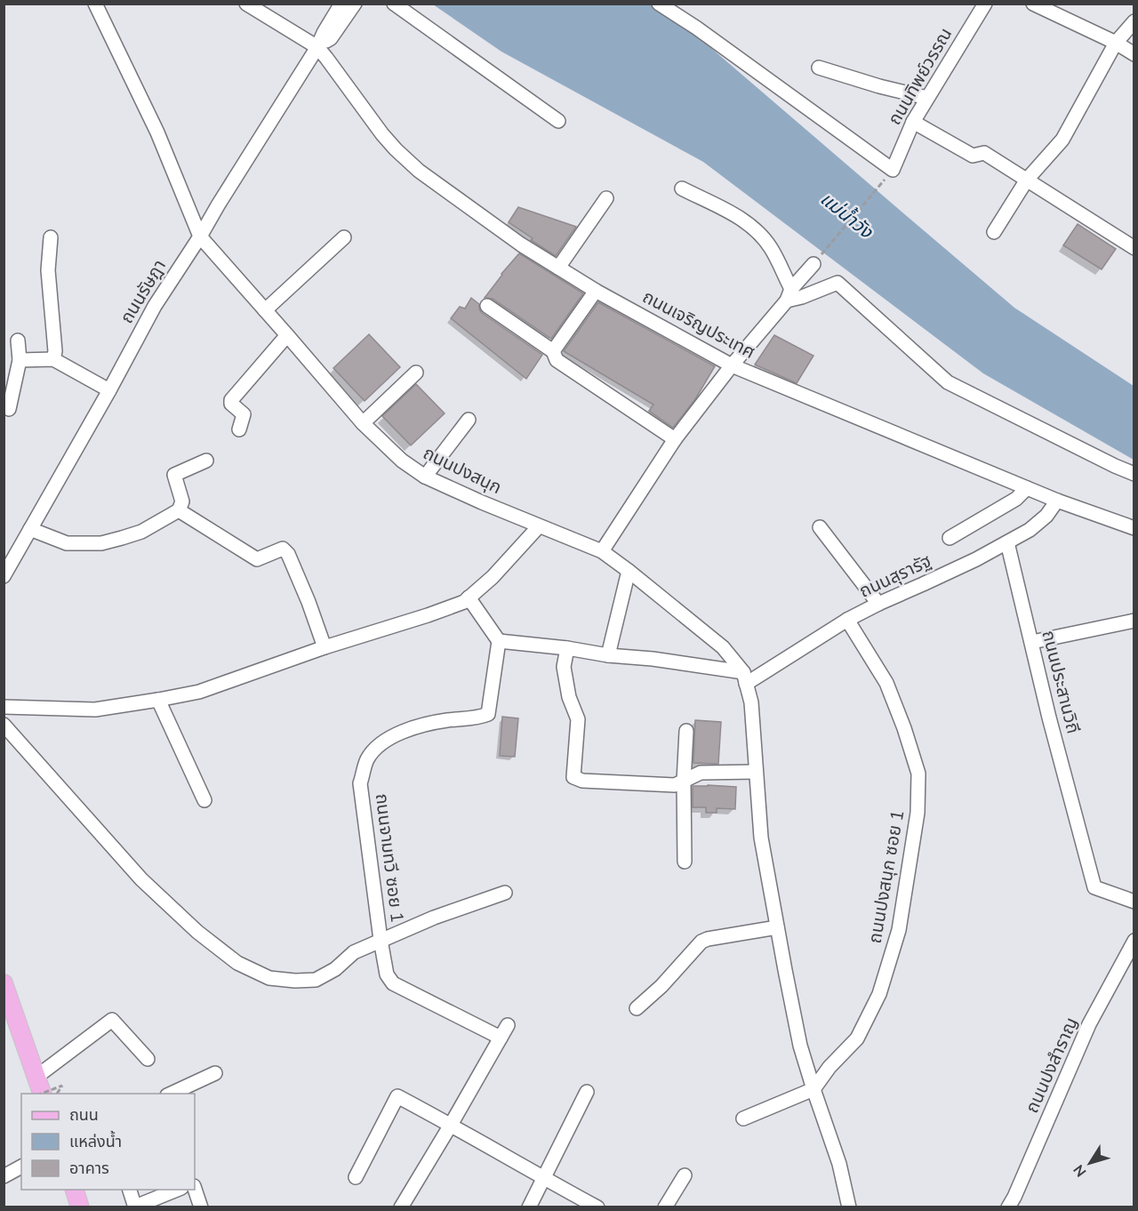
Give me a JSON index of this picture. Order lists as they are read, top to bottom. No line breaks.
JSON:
{"streets":{"street":["ถนนทิพย์วรรณ","ถนนรัษฎา","ถนนเจริญประเทศ","ถนนปงสนุก","ถนนสุรารัฐ","ถนนประสานวิถี","ถนนจามทวี ซอย 1","ถนนปงสนุก ซอย 1","ถนนปงสำราญ"]},"crossings":[["ถนนรัษฎา","ถนนเจริญประเทศ"],["ถนนรัษฎา","ถนนปงสนุก"],["ถนนเจริญประเทศ","ถนนสุรารัฐ"],["ถนนปงสนุก","ถนนสุรารัฐ"],["ถนนสุรารัฐ","ถนนประสานวิถี"],["ถนนสุรารัฐ","ถนนปงสนุก ซอย 1"]],"water":["แม่น้ำวัง"],"legend":["ถนน","แหล่งน้ำ","อาคาร"],"north":"bottom left"}
